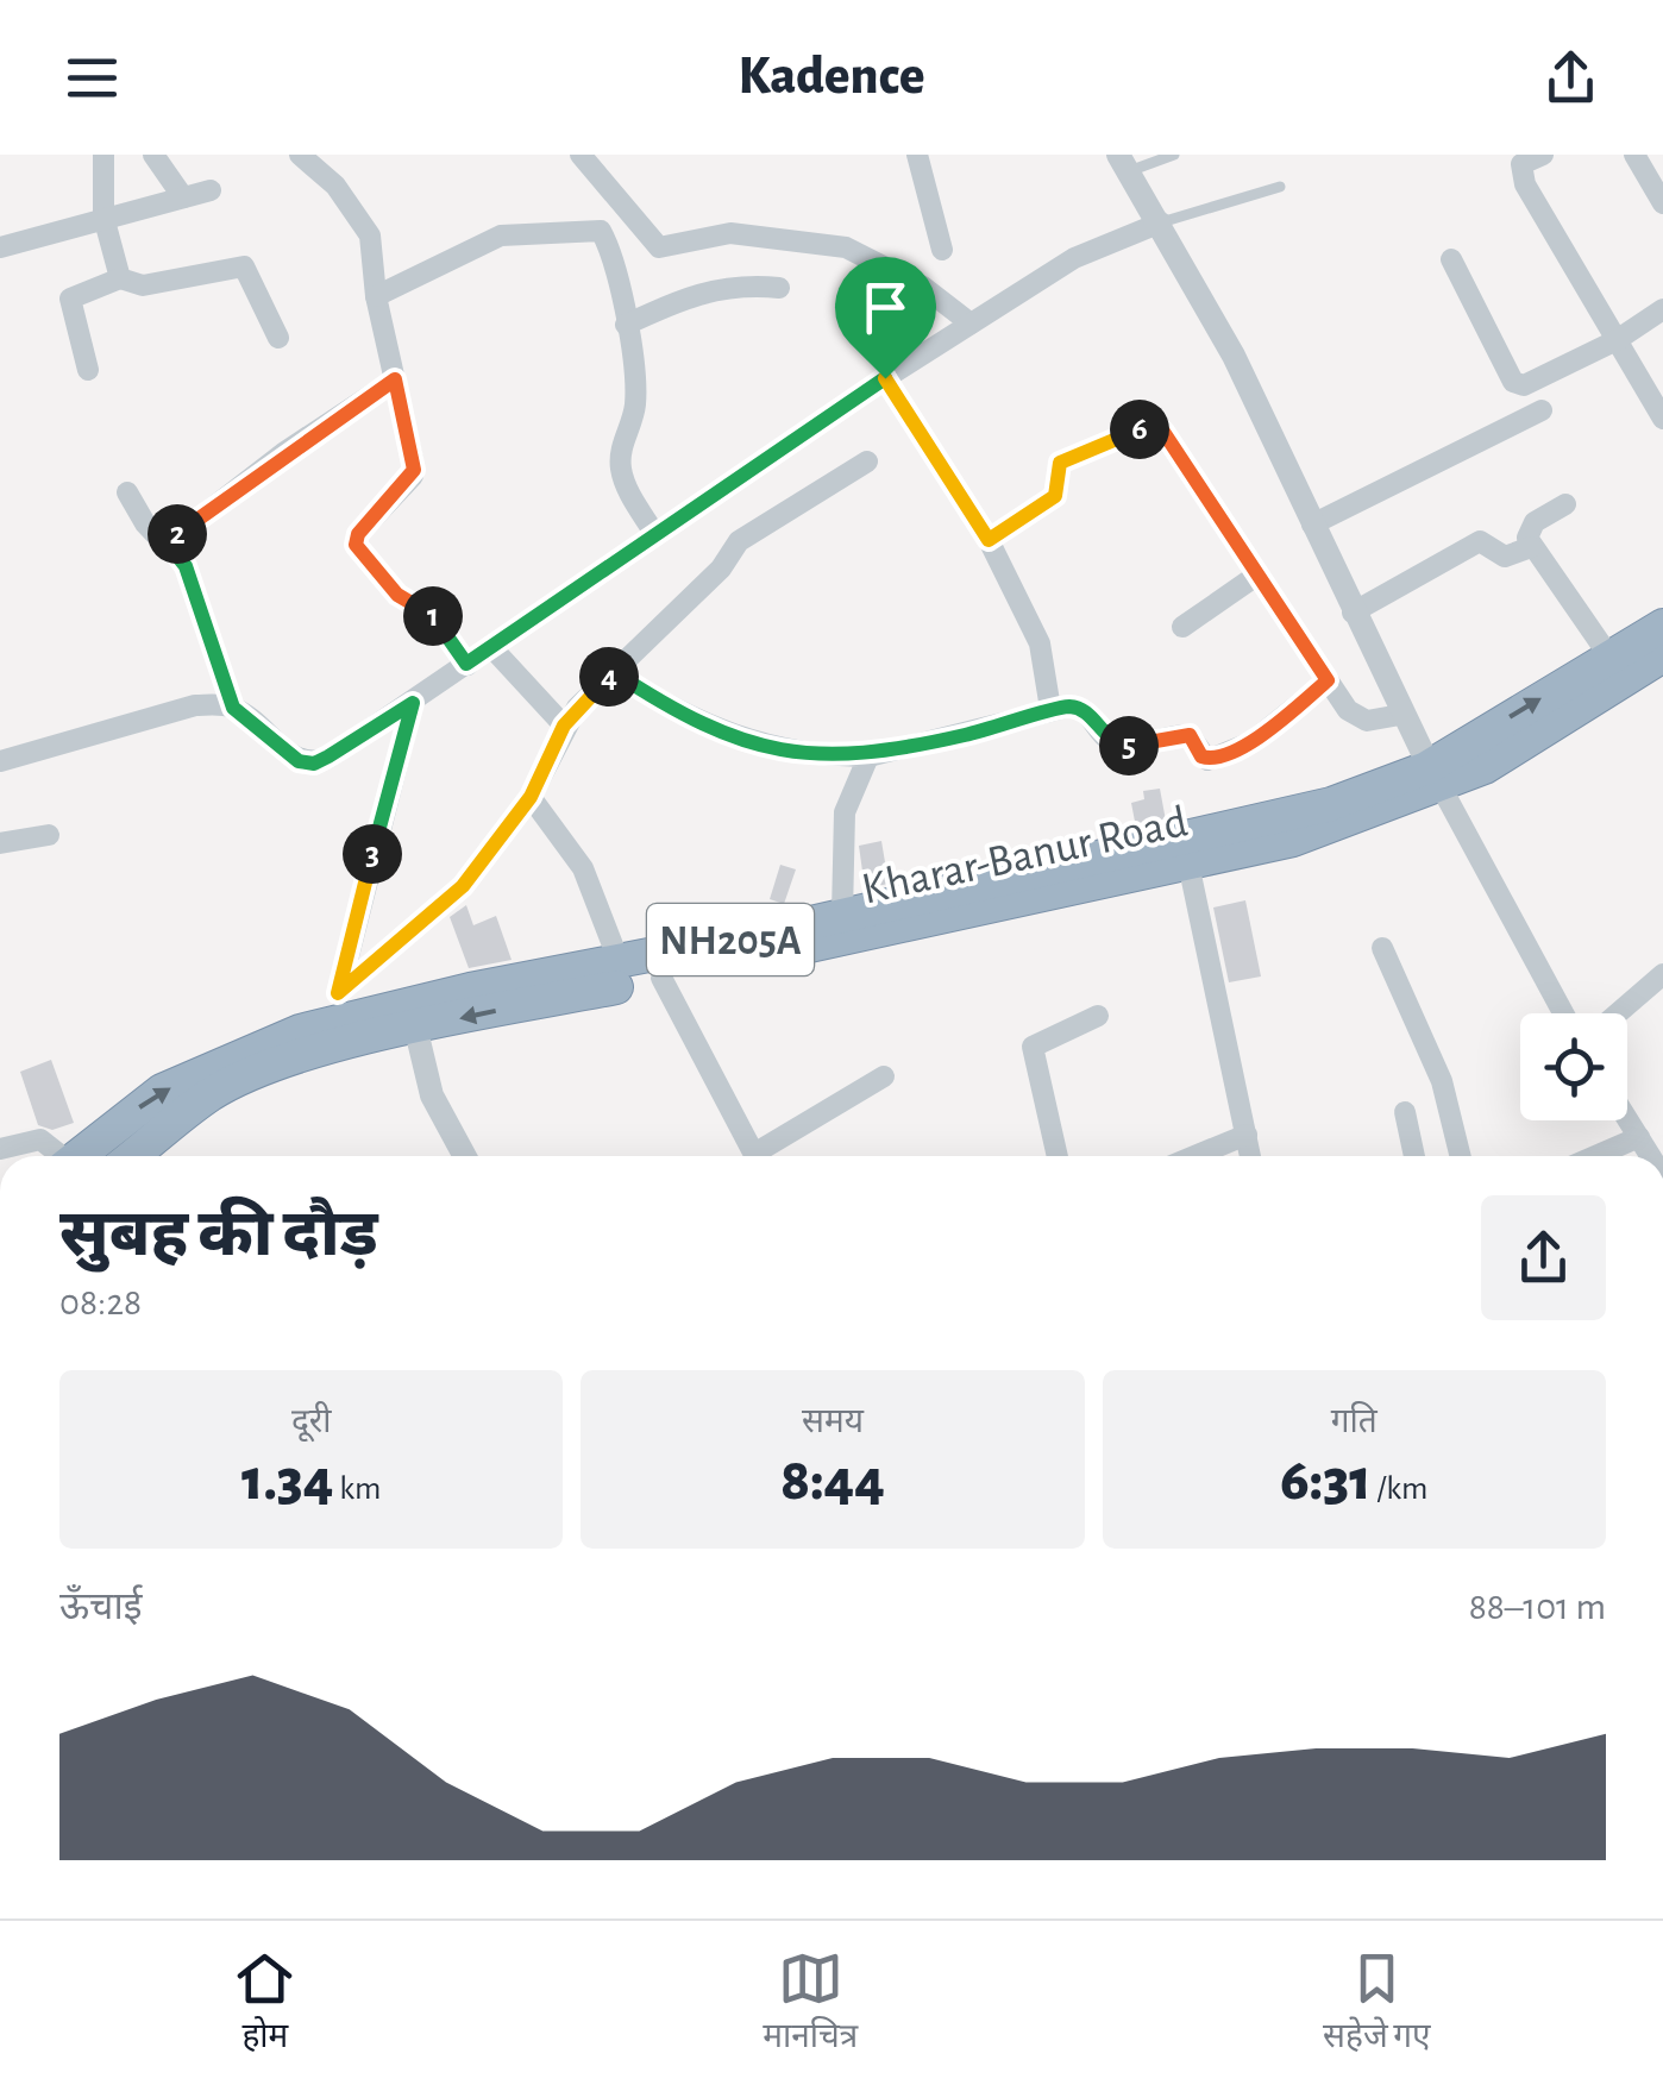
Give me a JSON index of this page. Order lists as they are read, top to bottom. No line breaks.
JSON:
{"streets":{"highway":["Kharar-Banur Road","NH205A"]},"crossings":[["Kharar-Banur Road","NH205A"]],"page":{"header":"Kadence","pins":["6","2","1","4","5","3"],"heading":["सुबह की दौड़","08:28"],"stats":[["दूरी","1.34 km"],["समय","8:44"],["गति","6:31 /km"]],"chart":["ऊँचाई","88–101 m"],"tabs":["होम","मानचित्र","सहेजे गए"]}}
